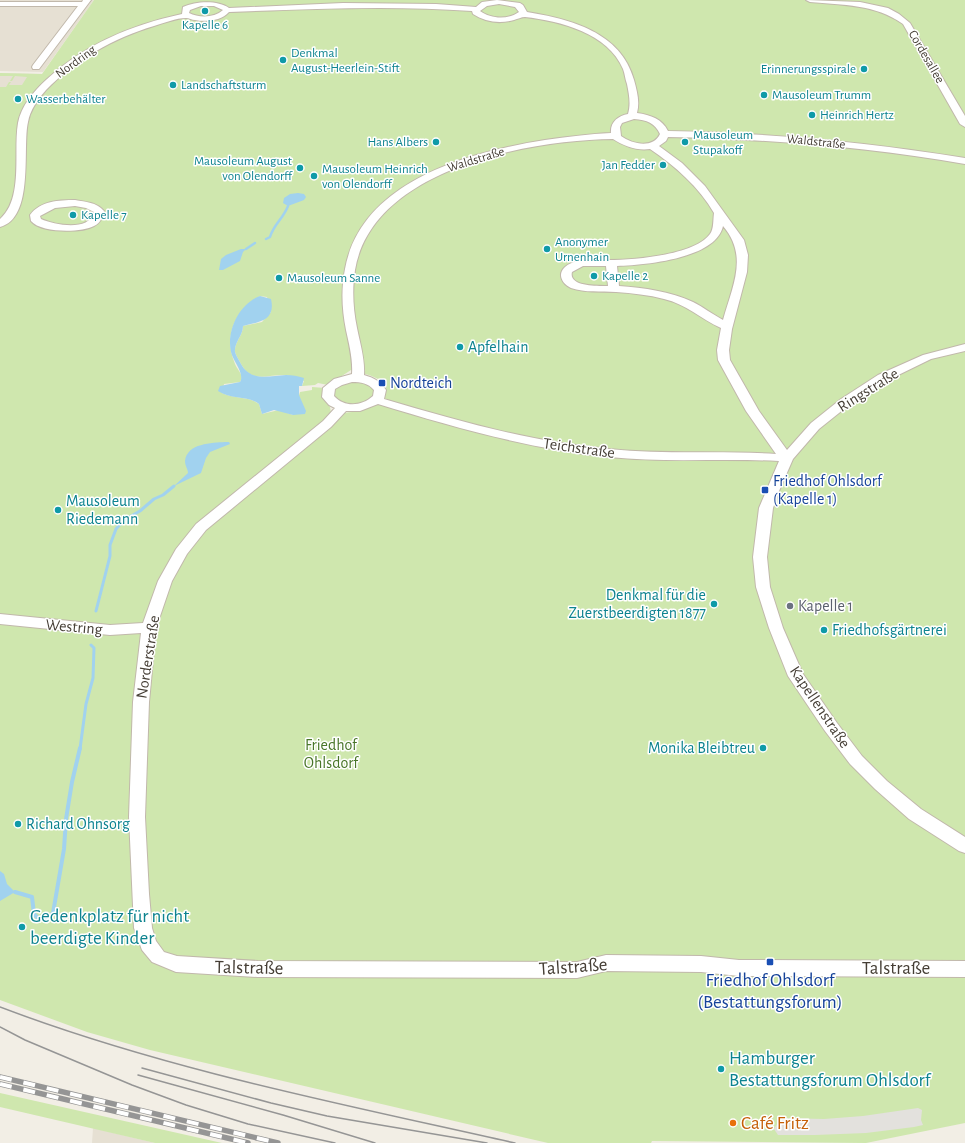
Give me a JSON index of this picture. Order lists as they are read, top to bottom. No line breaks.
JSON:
{"streets":{"street":["Cordesallee","Nordring","Waldstraße","Ringstraße","Teichstraße","Westring","Norderstraße","Kapellenstraße","Talstraße"]},"crossings":[["Waldstraße","Teichstraße"],["Waldstraße","Norderstraße"],["Ringstraße","Teichstraße"],["Ringstraße","Kapellenstraße"],["Teichstraße","Norderstraße"],["Teichstraße","Kapellenstraße"],["Westring","Norderstraße"],["Norderstraße","Talstraße"]],"parks":["Friedhof Ohlsdorf"],"places":{"other":["Kapelle 6","Denkmal August-Heerlein-Stift","Erinnerungsspirale","Landschaftsturm","Mausoleum Trumm","Wasserbehälter","Heinrich Hertz","Hans Albers","Mausoleum Stupakoff","Jan Fedder","Mausoleum August von Olendorff","Mausoleum Heinrich von Olendorff","Kapelle 7","Anonymer Urnenhain","Kapelle 2","Mausoleum Sanne","Apfelhain","Mausoleum Riedemann","Denkmal für die Zuerstbeerdigten 1877","Kapelle 1","Friedhofsgärtnerei","Monika Bleibtreu","Richard Ohnsorg","Gedenkplatz für nicht beerdigte Kinder","Hamburger Bestattungsforum Ohlsdorf","Café Fritz"],"transit":["Nordteich","Friedhof Ohlsdorf (Kapelle 1)","Friedhof Ohlsdorf (Bestattungsforum)"]}}
